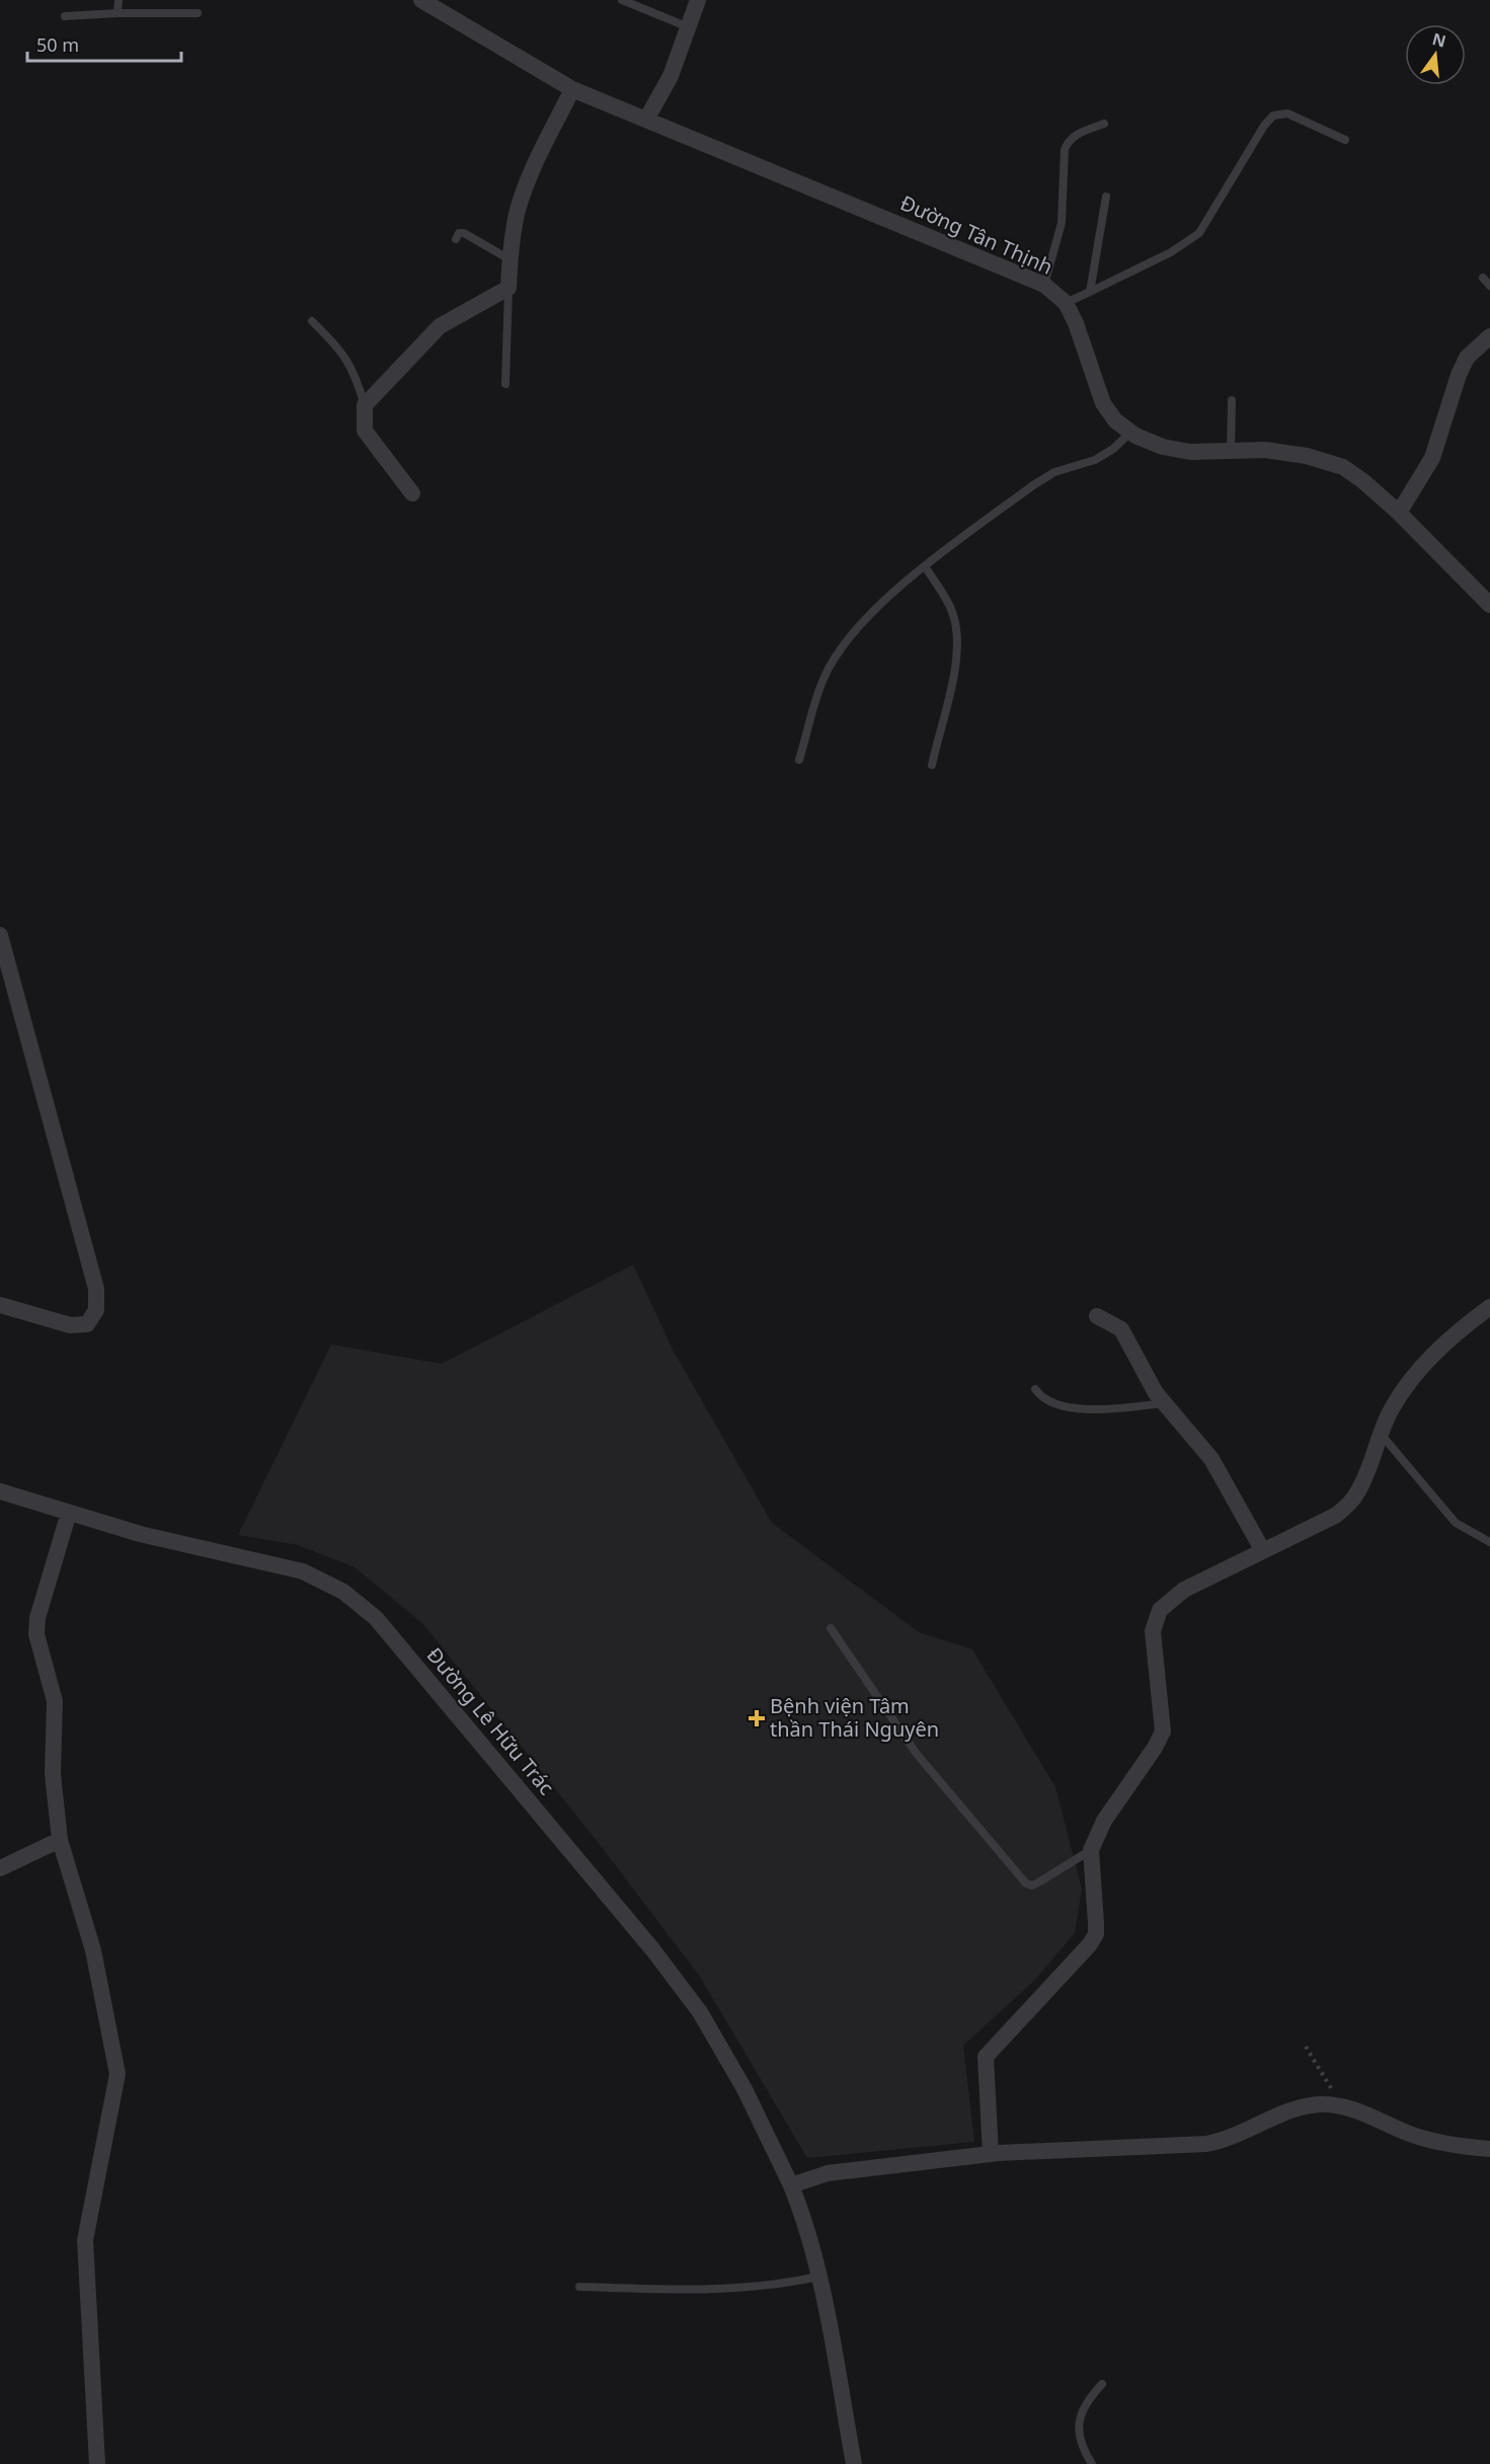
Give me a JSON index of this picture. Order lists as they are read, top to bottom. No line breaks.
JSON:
{"streets":{"street":["Đường Tân Thịnh","Đường Lê Hữu Trác"]},"places":{"health":["Bệnh viện Tâm thần Thái Nguyên"]},"scale_bar":"50 m","north":"top"}
